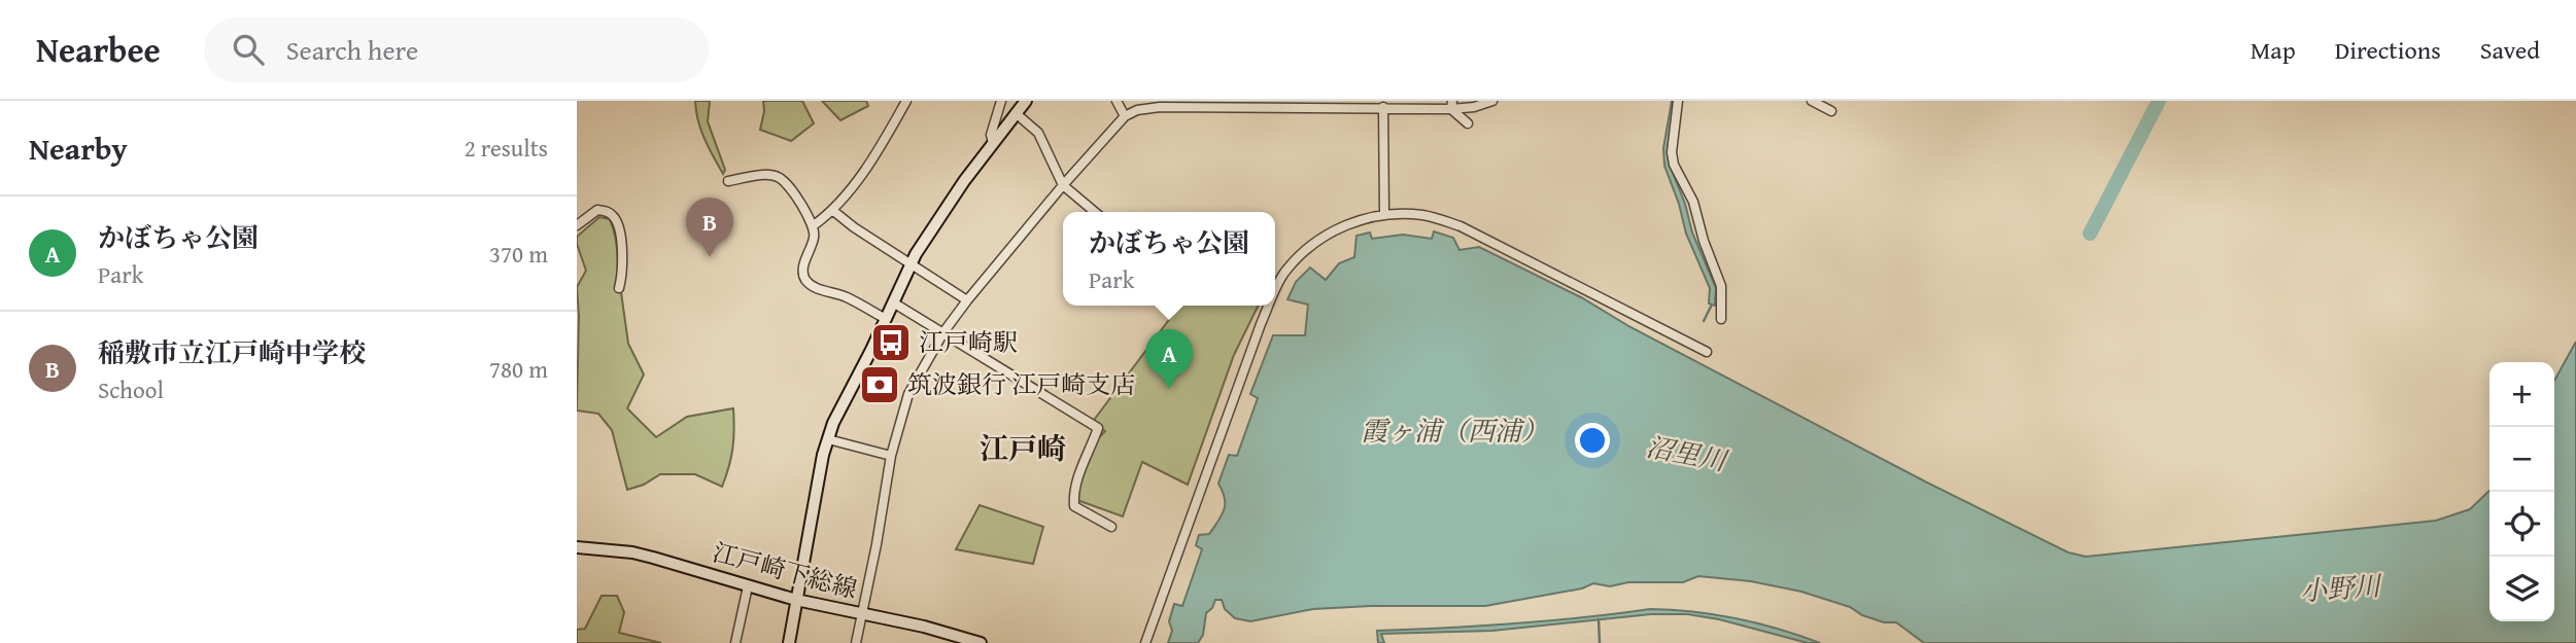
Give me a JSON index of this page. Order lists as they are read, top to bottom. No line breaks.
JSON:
{"streets":{"street":["江戸崎下総線"]},"districts":["江戸崎"],"water":["霞ヶ浦（西浦）","沼里川","小野川"],"places":{"bus stop":["江戸崎駅"],"bank":["筑波銀行 江戸崎支店"]},"page":{"header":"Nearbee","search":"Search here","nav":["Map","Directions","Saved"],"heading":["Nearby","2 results"],"list":[{"mark":"A","name":"かぼちゃ公園","note":"Park","value":"370 m"},{"mark":"B","name":"稲敷市立江戸崎中学校","note":"School","value":"780 m"}],"pins":["B","A"],"popup":["かぼちゃ公園","Park"],"map_buttons":["+","−"]}}
